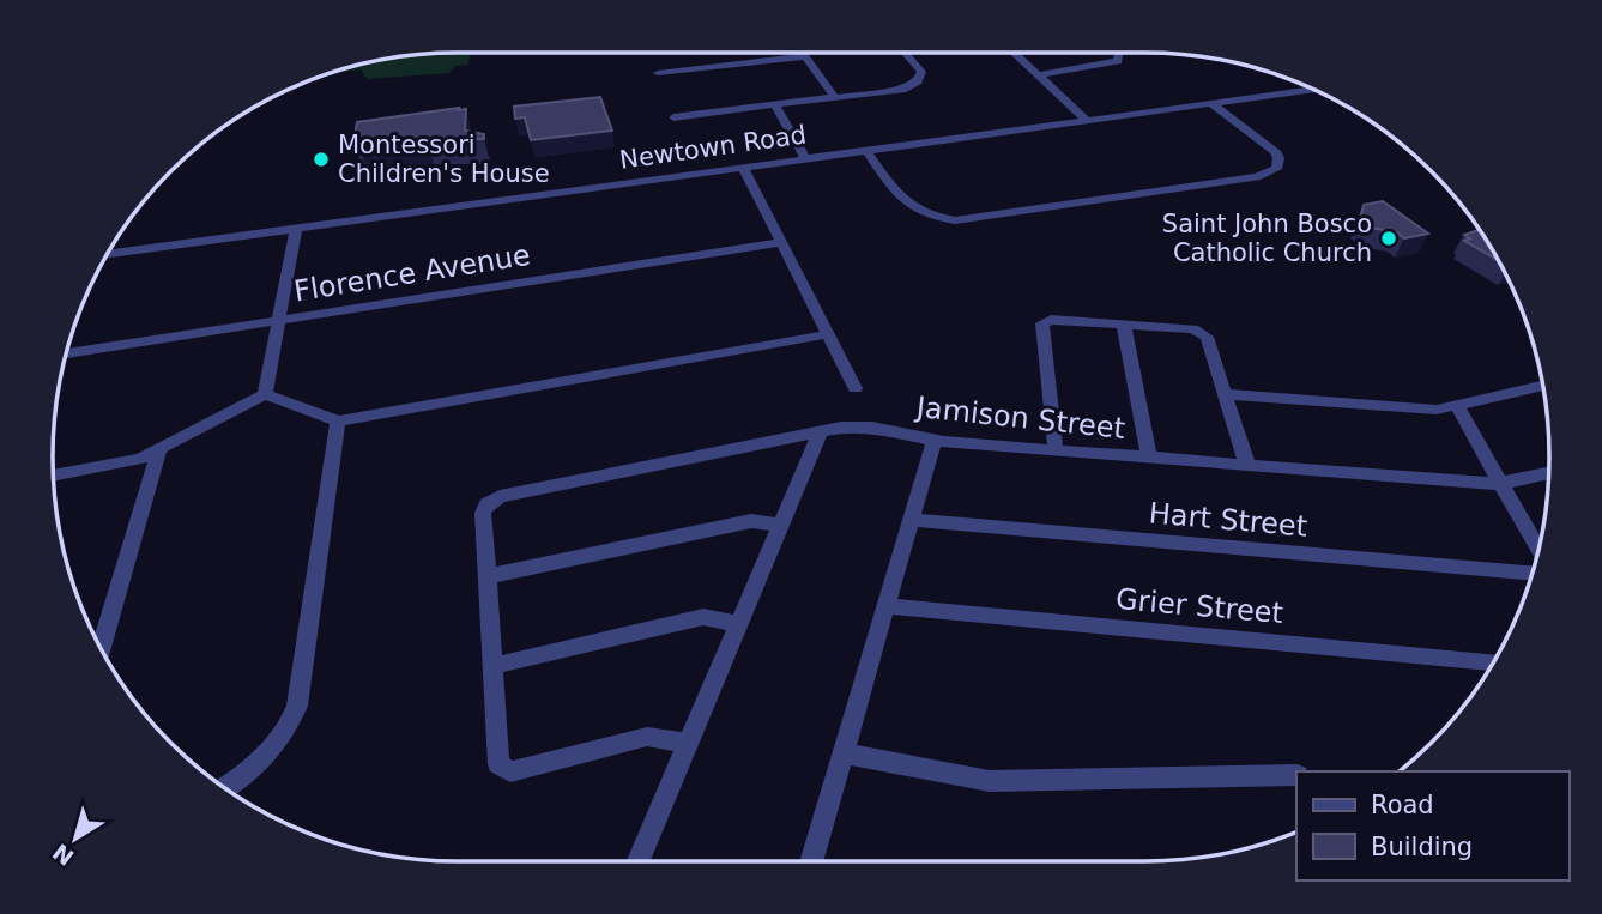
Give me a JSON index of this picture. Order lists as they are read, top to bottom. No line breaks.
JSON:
{"streets":{"street":["Newtown Road","Florence Avenue","Jamison Street","Hart Street","Grier Street"]},"places":["Montessori Children's House","Saint John Bosco Catholic Church"],"legend":["Road","Building"],"north":"bottom left"}
